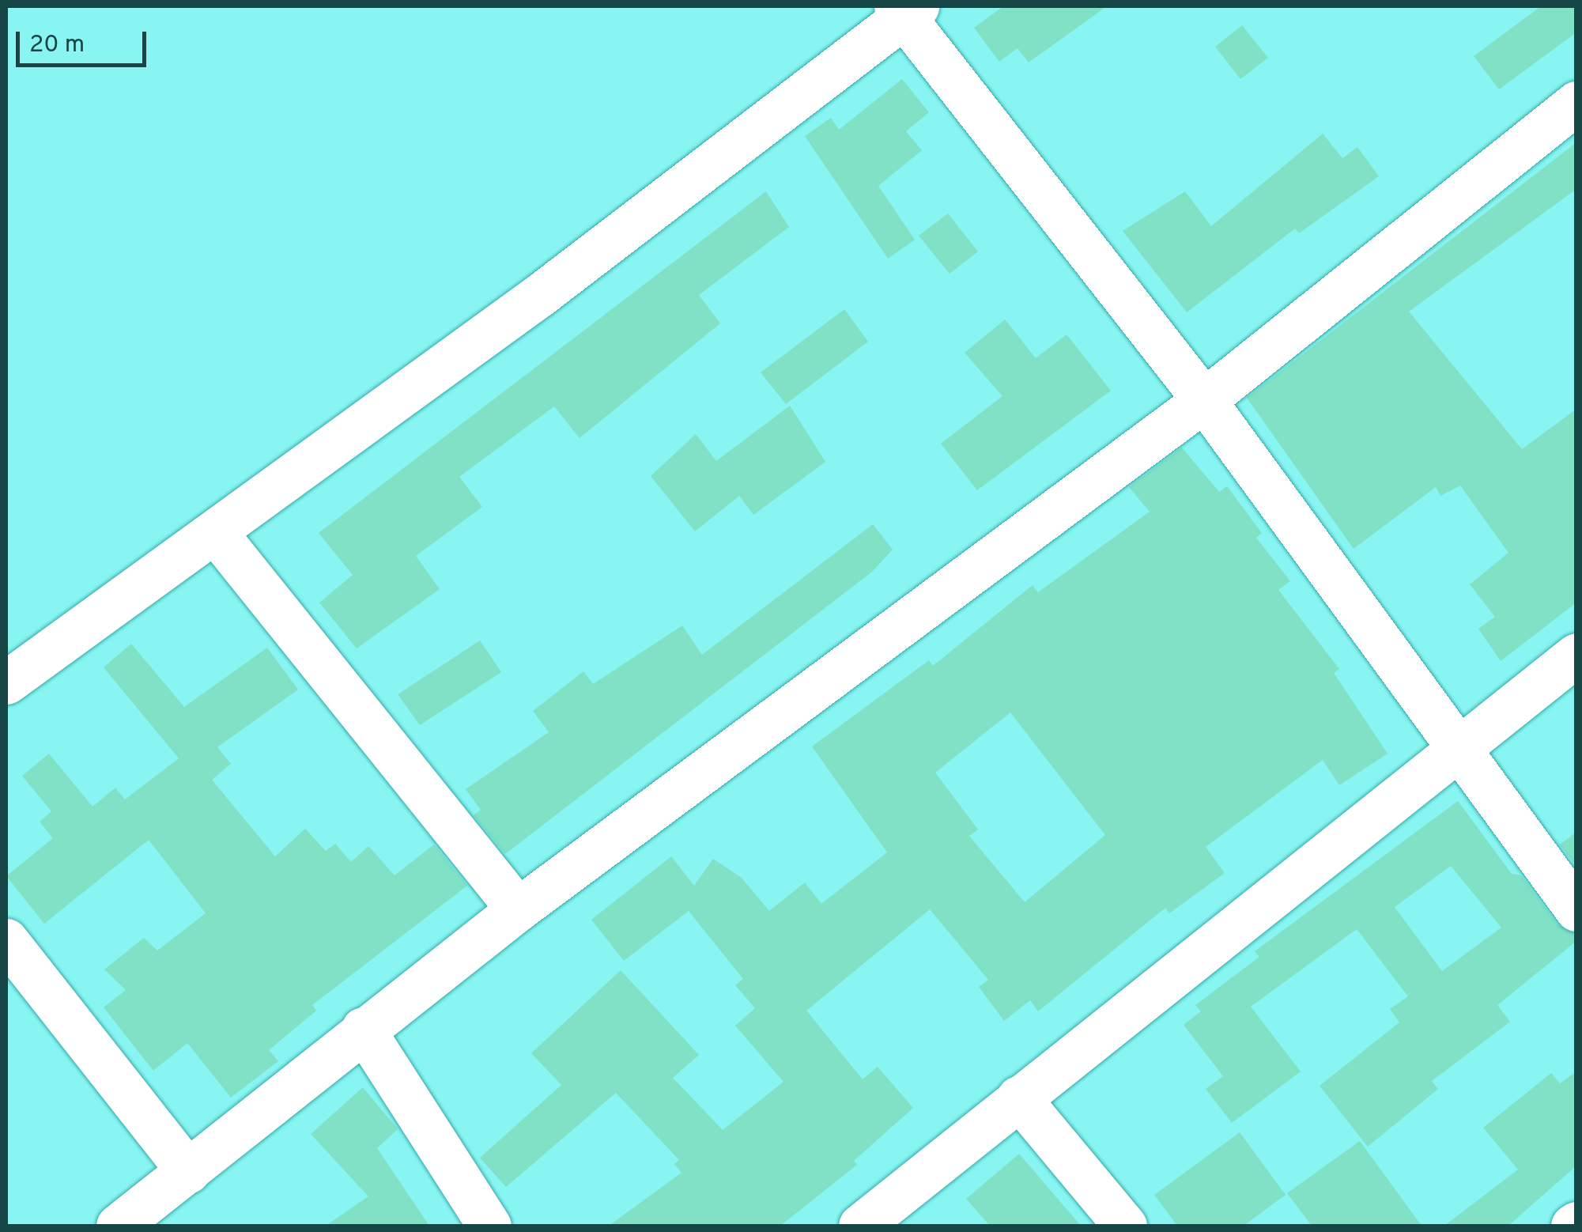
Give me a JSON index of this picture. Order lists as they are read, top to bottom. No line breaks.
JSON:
{"scale_bar":"20 m"}
